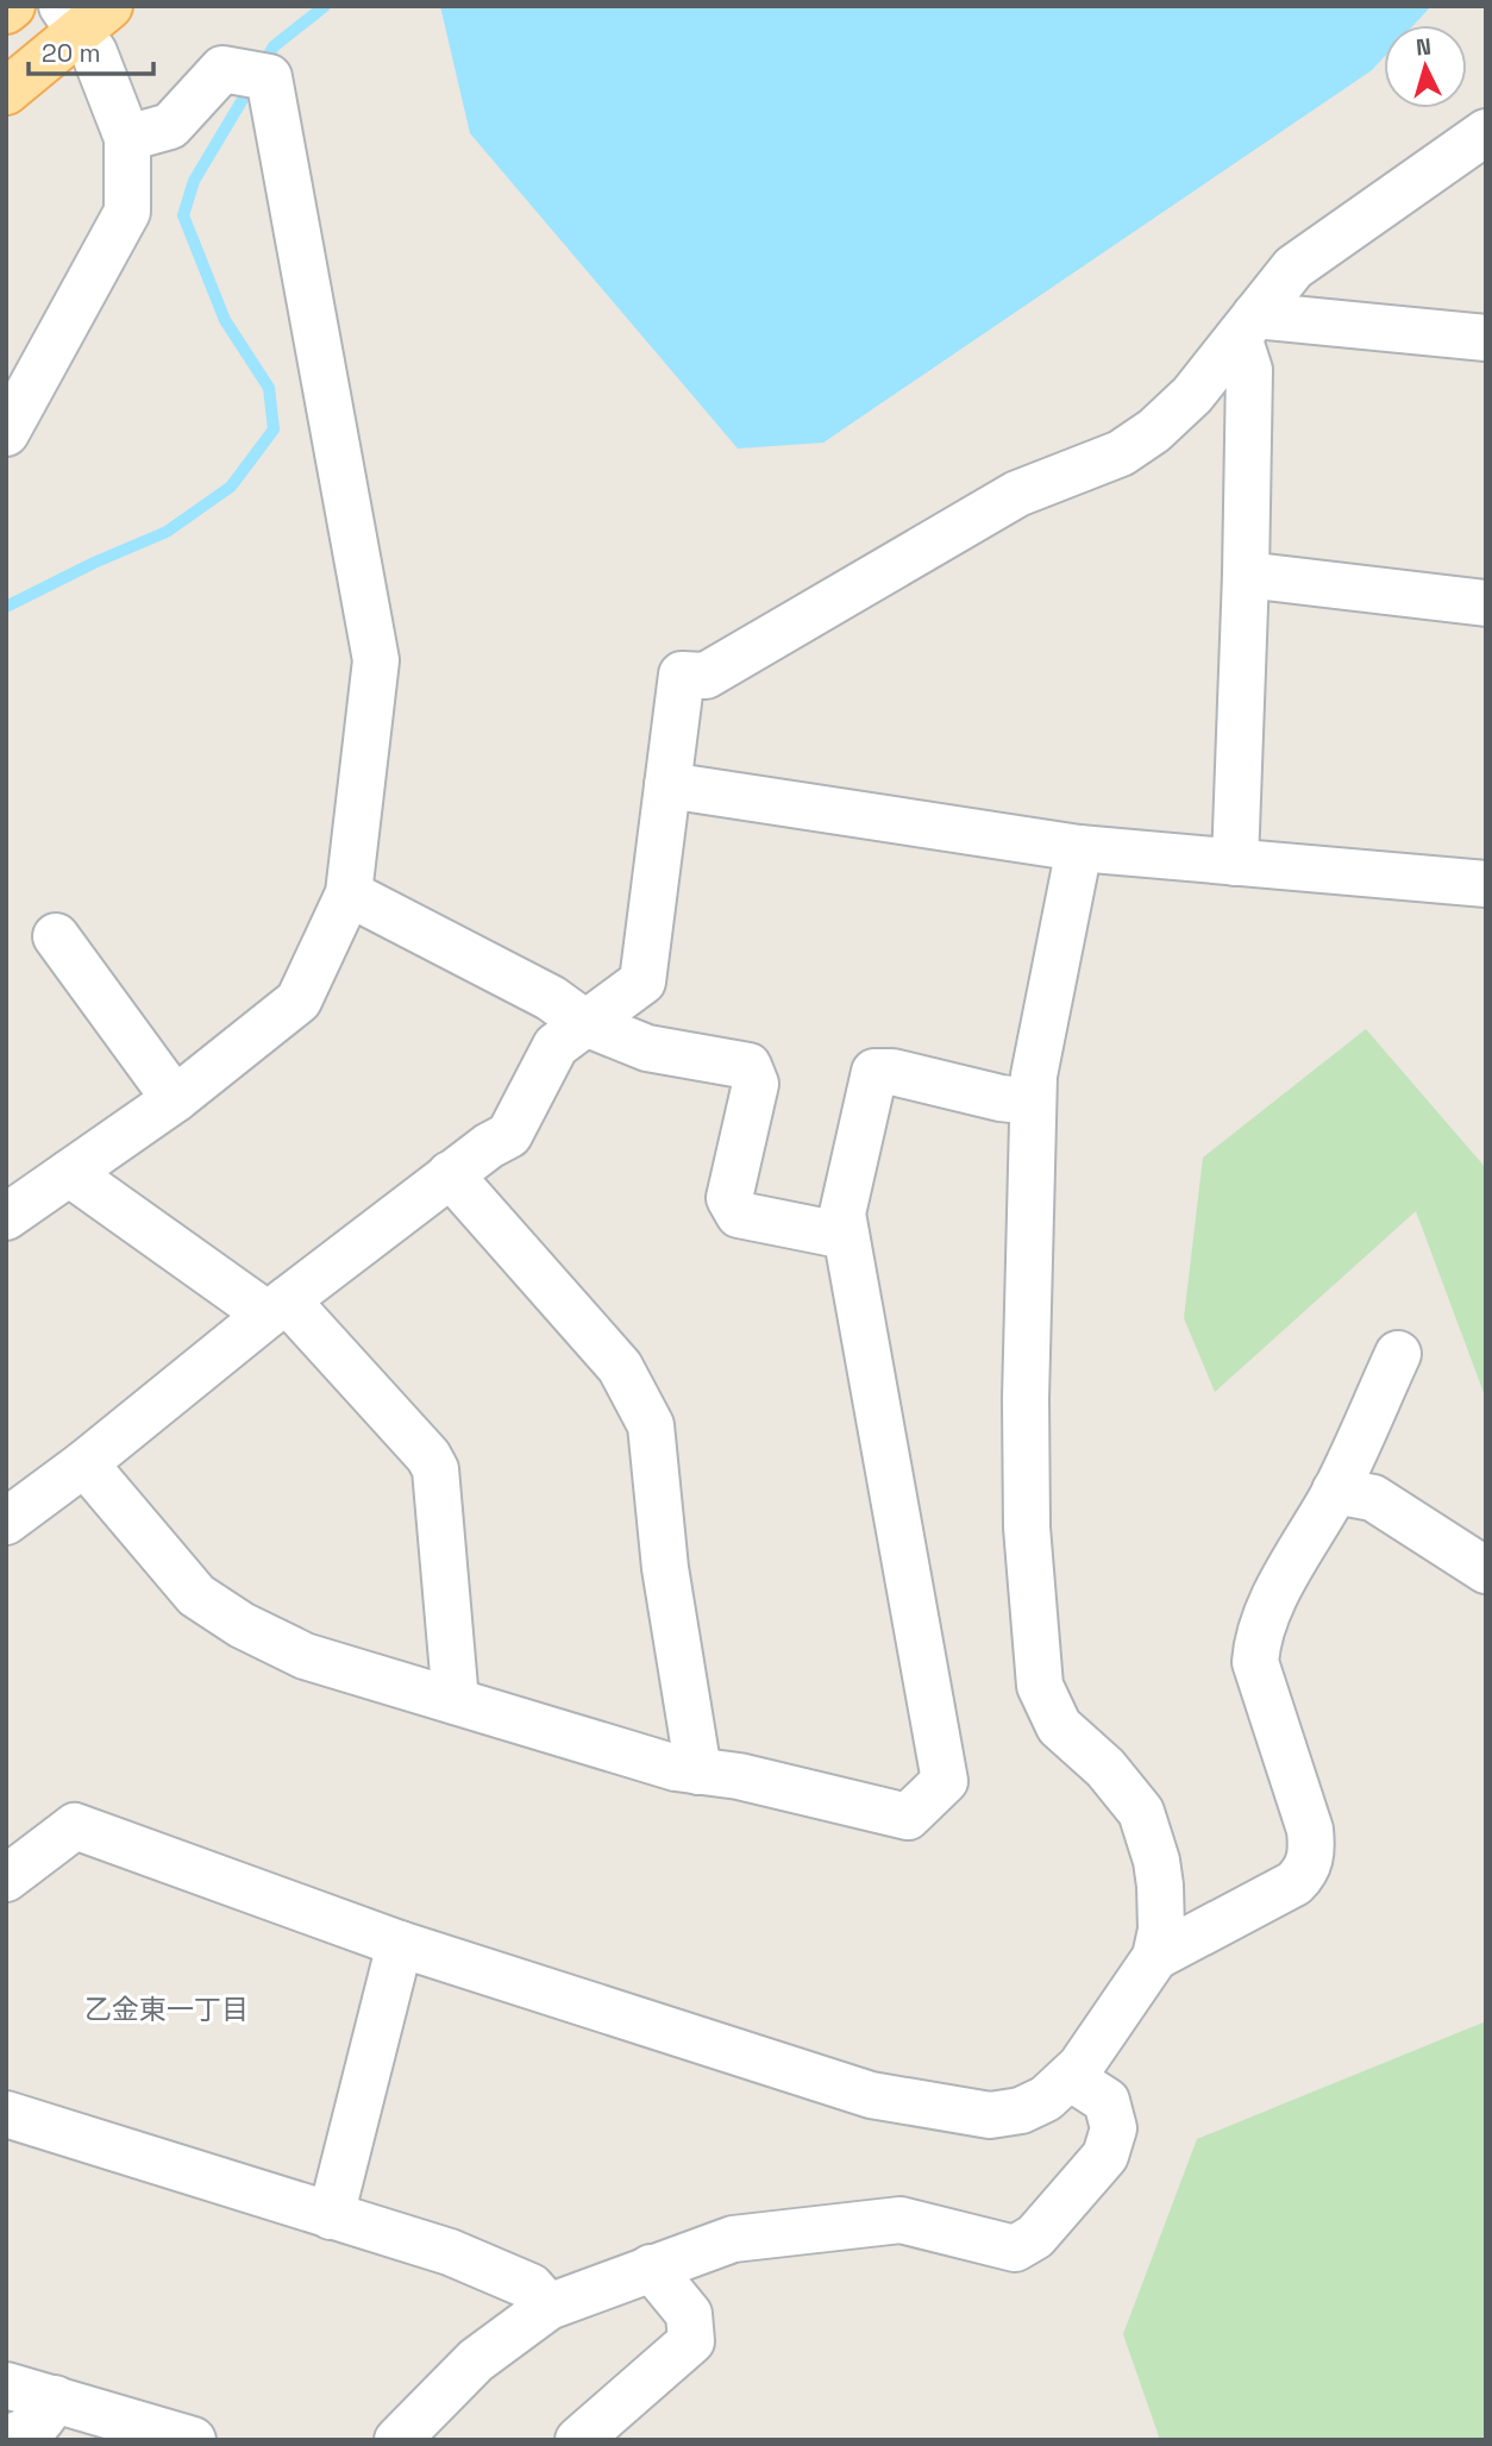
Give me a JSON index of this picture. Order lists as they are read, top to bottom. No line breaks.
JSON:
{"districts":["乙金東一丁目"],"scale_bar":"20 m","north":"top"}
